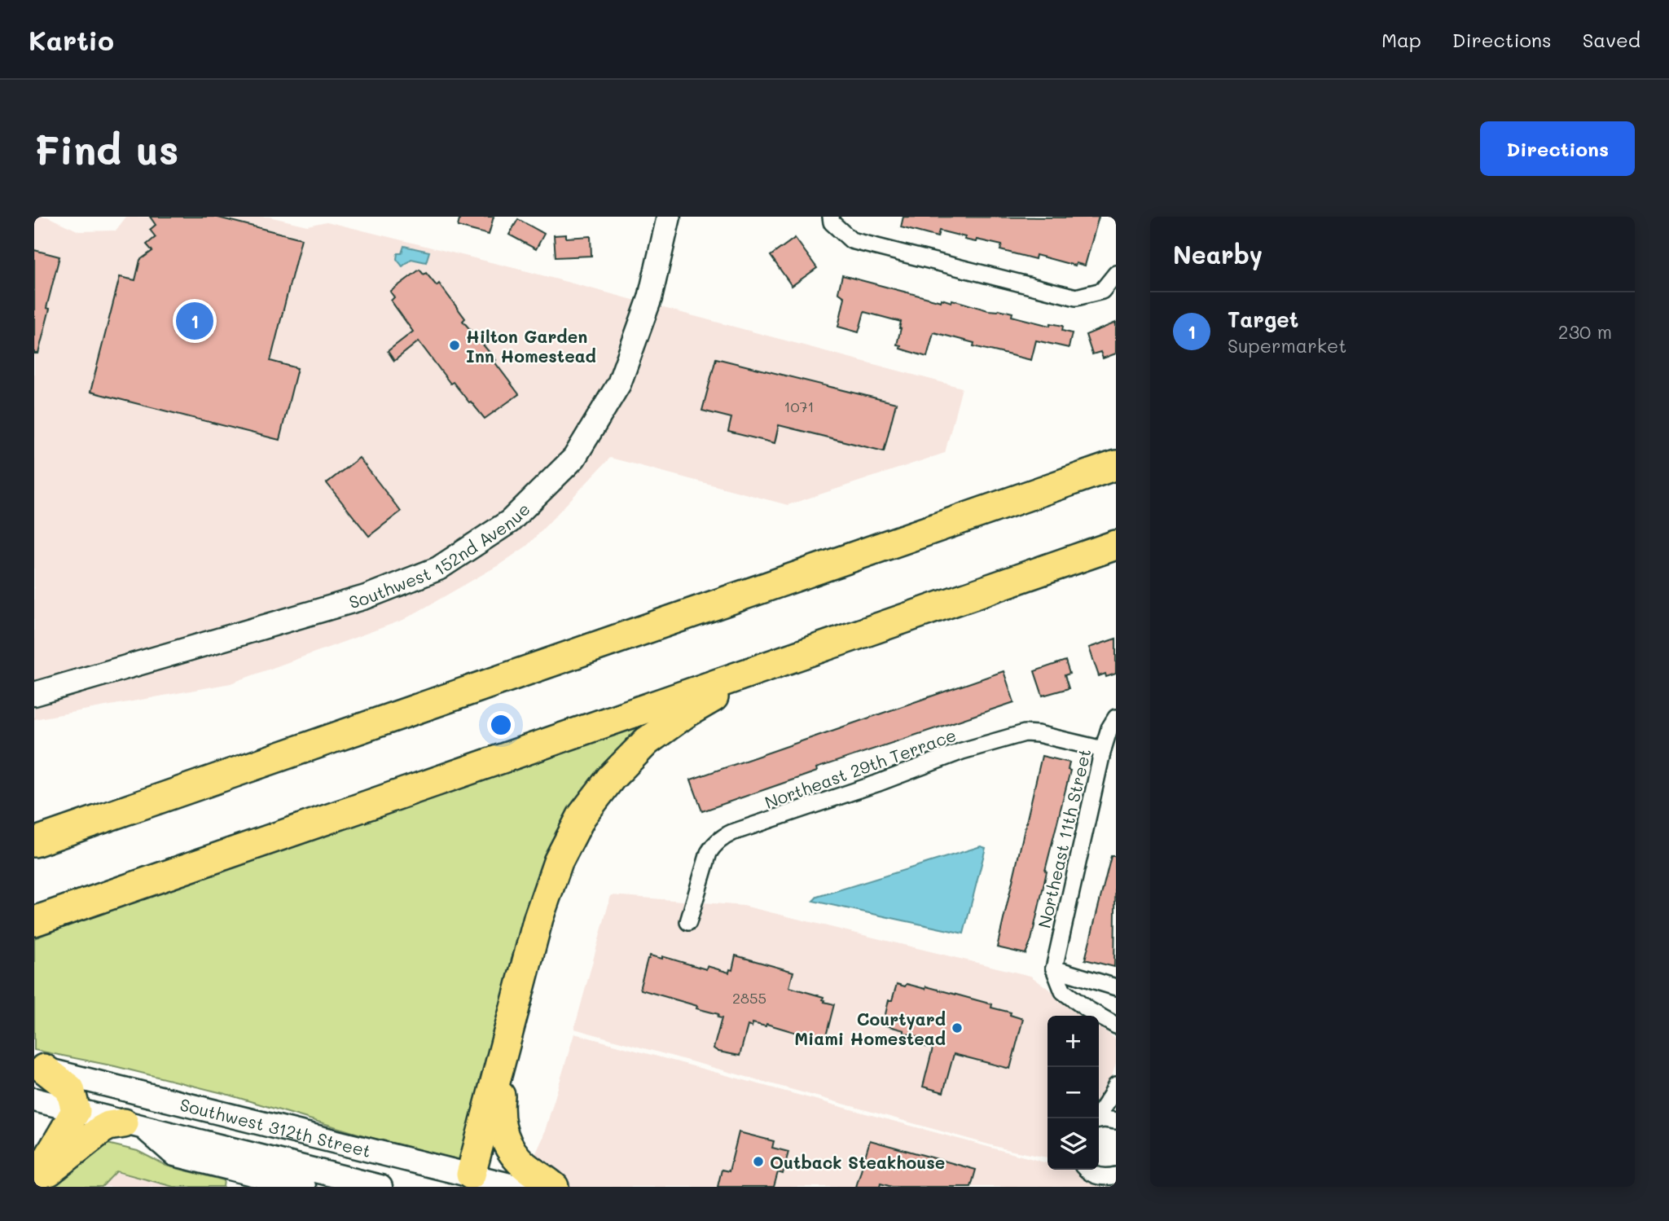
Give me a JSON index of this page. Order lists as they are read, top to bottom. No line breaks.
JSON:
{"streets":{"main road":["Southwest 152nd Avenue","Southwest 312th Street"],"street":["Northeast 29th Terrace","Northeast 11th Street"]},"crossings":[["Northeast 29th Terrace","Northeast 11th Street"]],"places":["Hilton Garden Inn Homestead","Courtyard Miami Homestead","Outback Steakhouse"],"house_numbers":["1071","2855"],"page":{"header":"Kartio","nav":["Map","Directions","Saved"],"buttons":"Directions","title":"Find us","heading":"Nearby","list":[{"mark":"1","name":"Target","note":"Supermarket","value":"230 m"}],"pins":"1","map_buttons":["+","−"]}}
